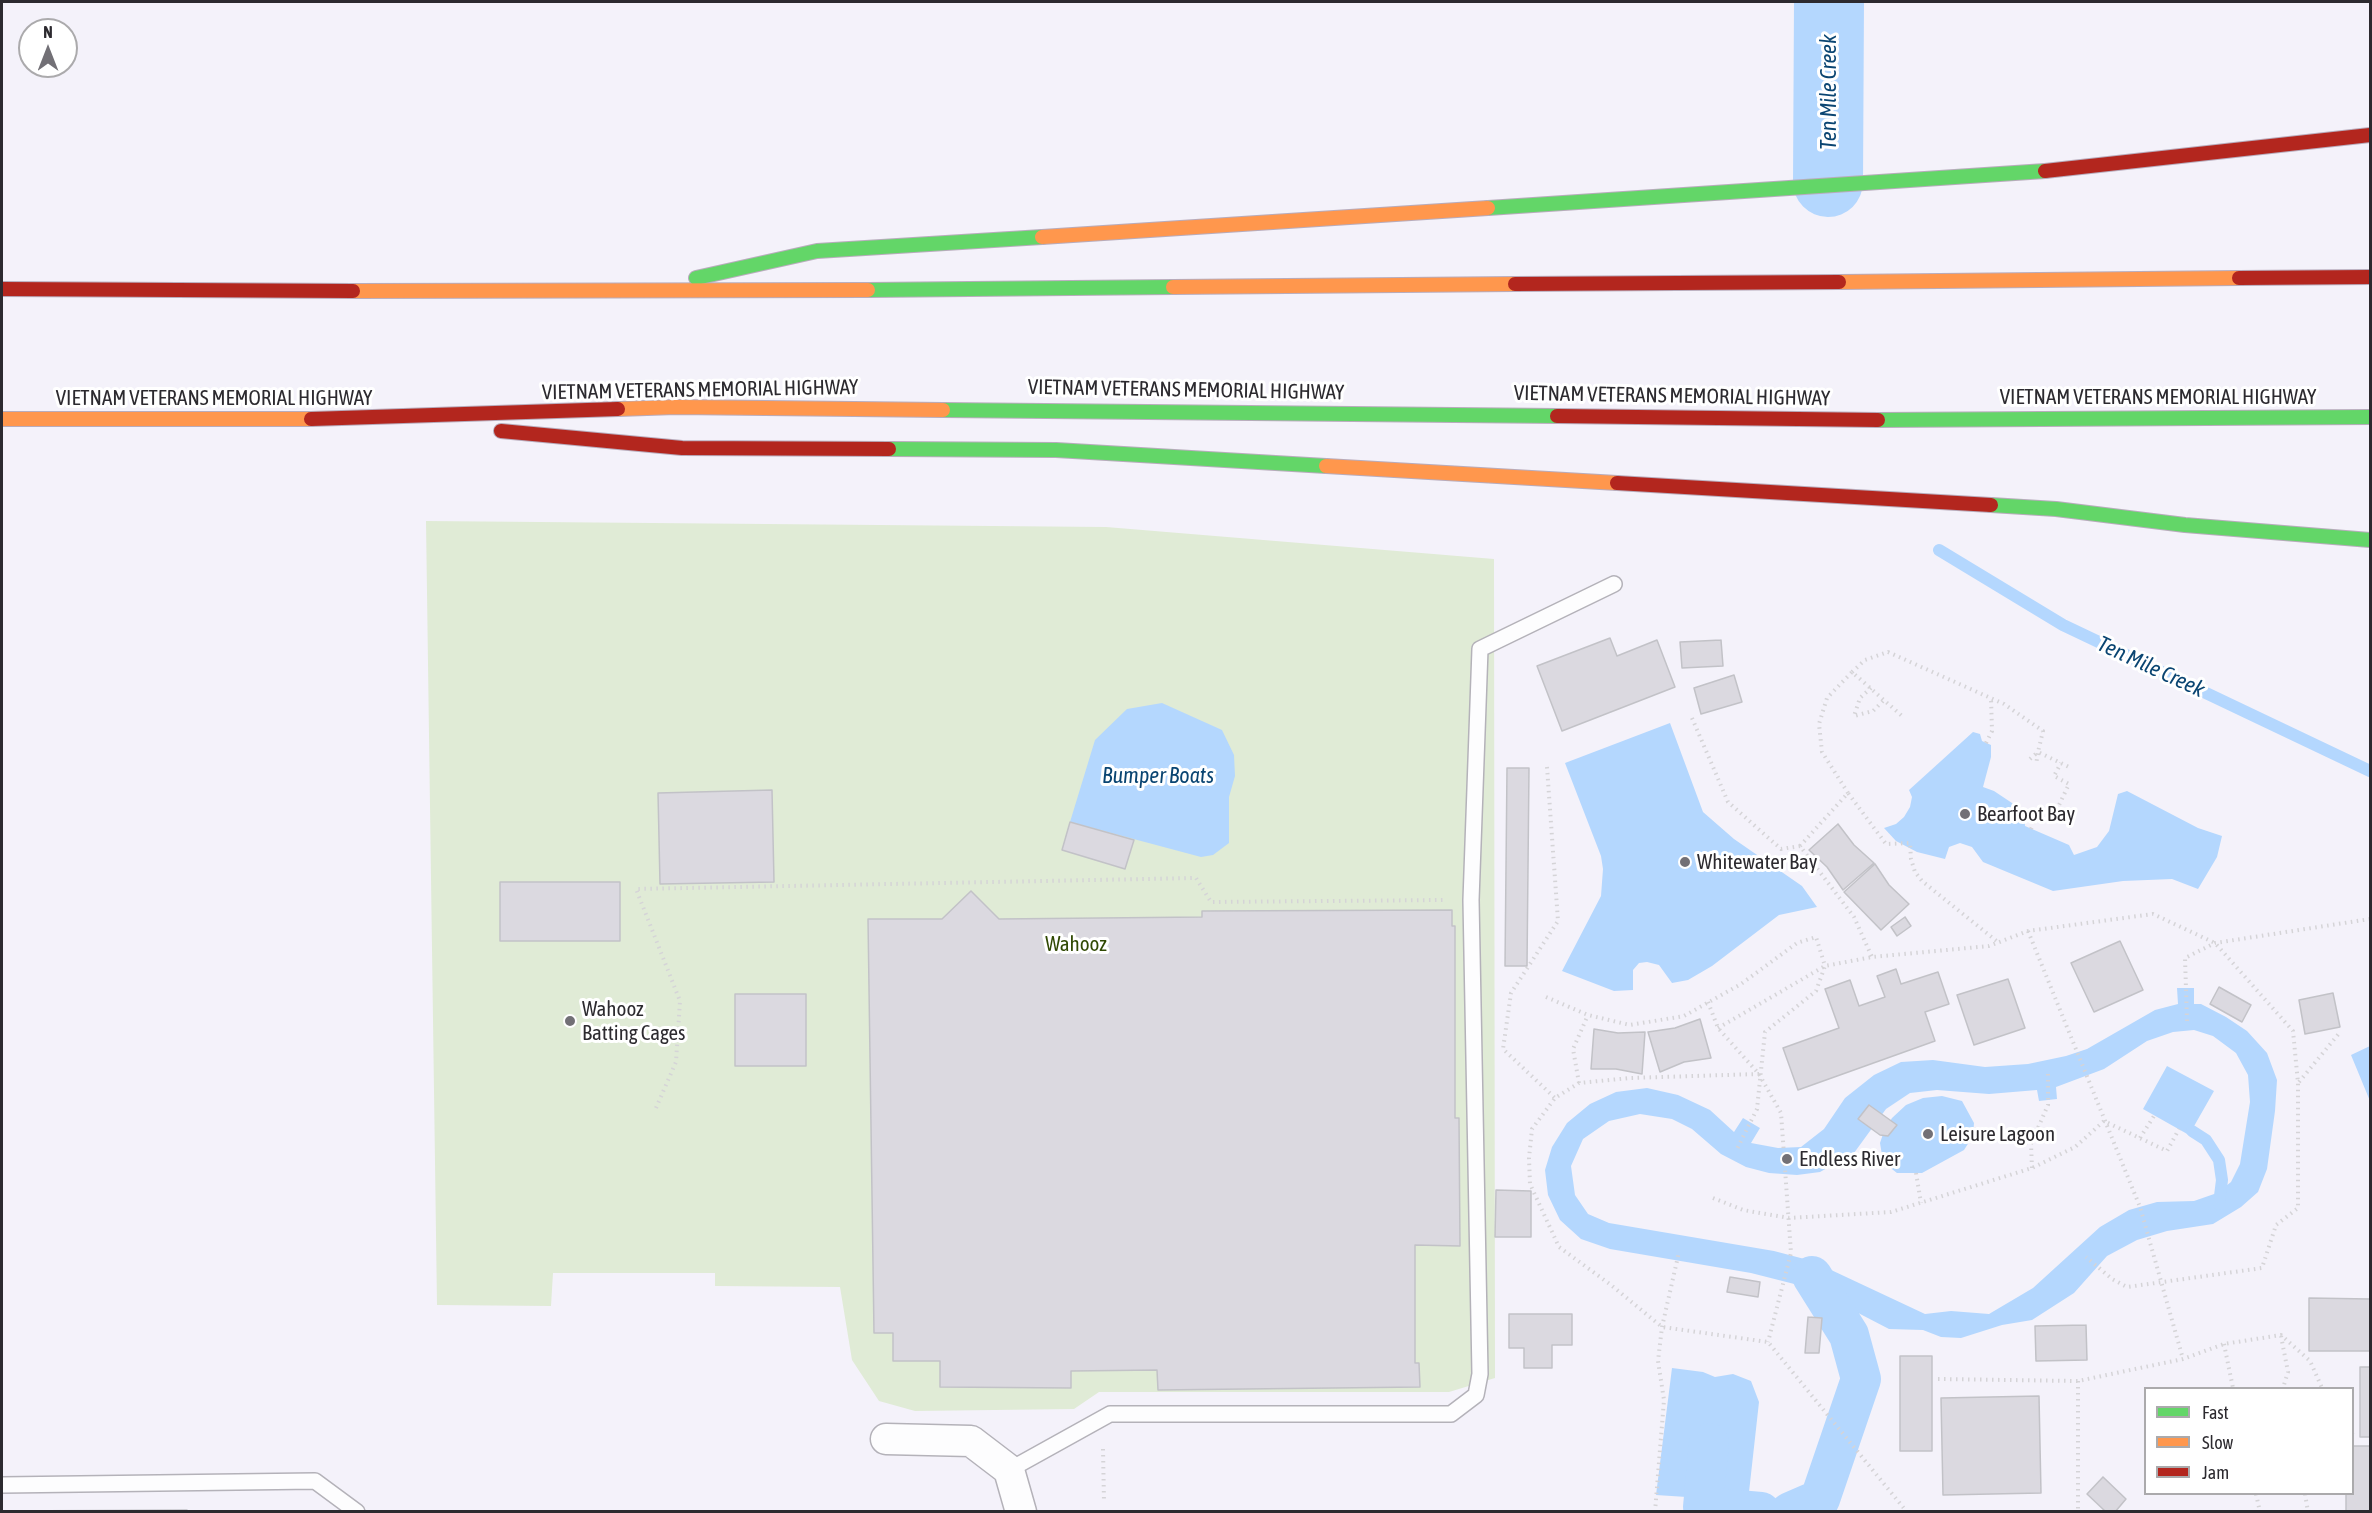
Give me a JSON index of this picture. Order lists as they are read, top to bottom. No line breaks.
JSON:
{"streets":{"highway":["VIETNAM VETERANS MEMORIAL HIGHWAY"]},"water":["Ten Mile Creek","Bumper Boats"],"parks":["Wahooz"],"places":["Bearfoot Bay","Whitewater Bay","Wahooz Batting Cages","Leisure Lagoon","Endless River"],"legend":["Fast","Slow","Jam"],"north":"top"}
